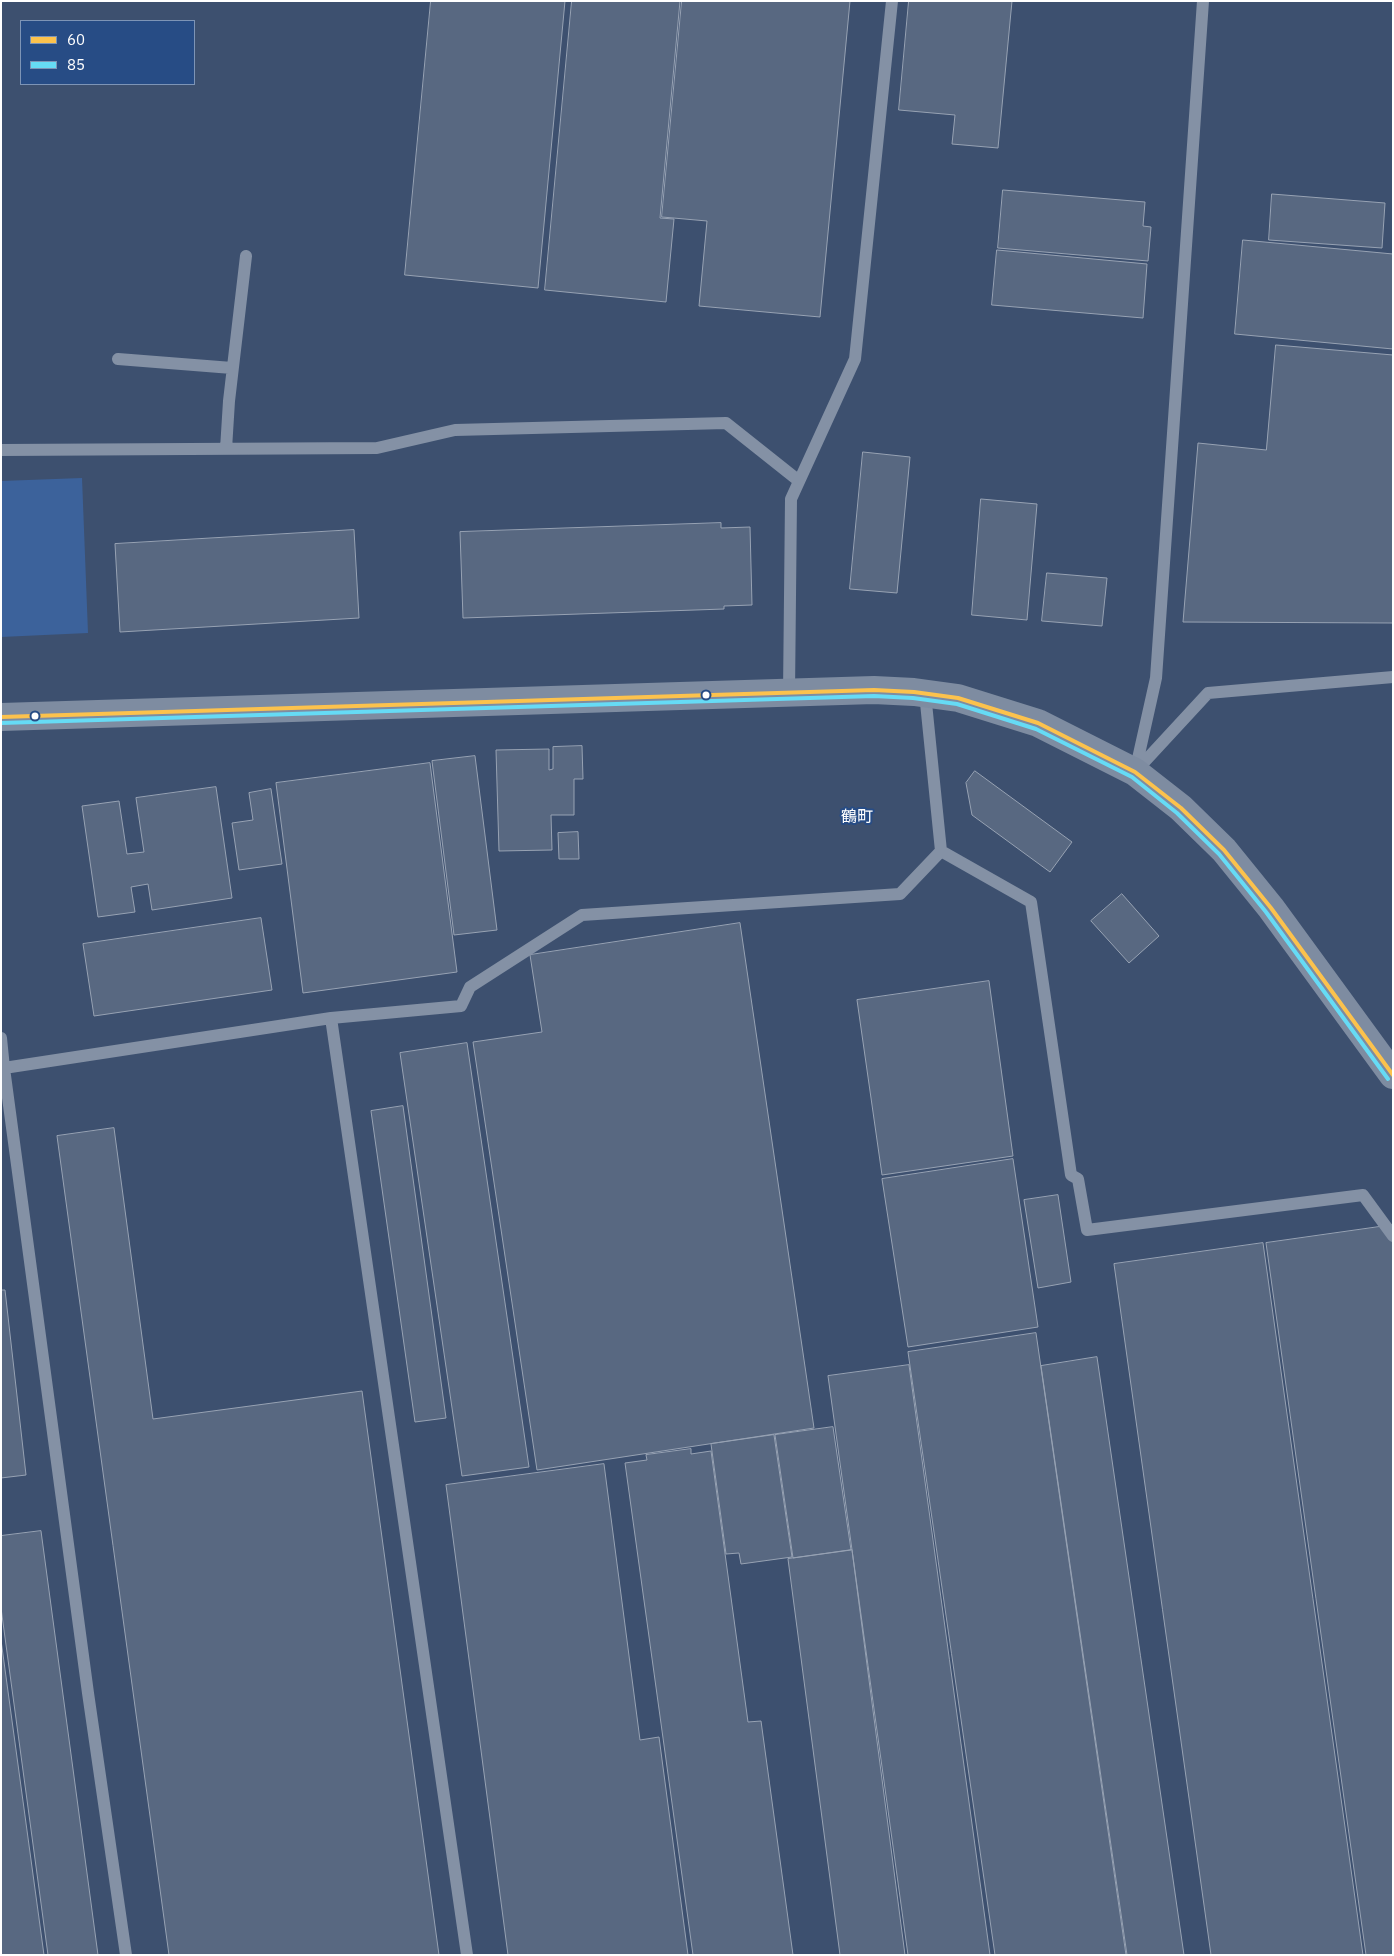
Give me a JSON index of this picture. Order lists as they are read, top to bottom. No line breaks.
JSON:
{"districts":["鶴町"],"lines":["transit line 60","transit line 85"],"legend":["60","85"]}
